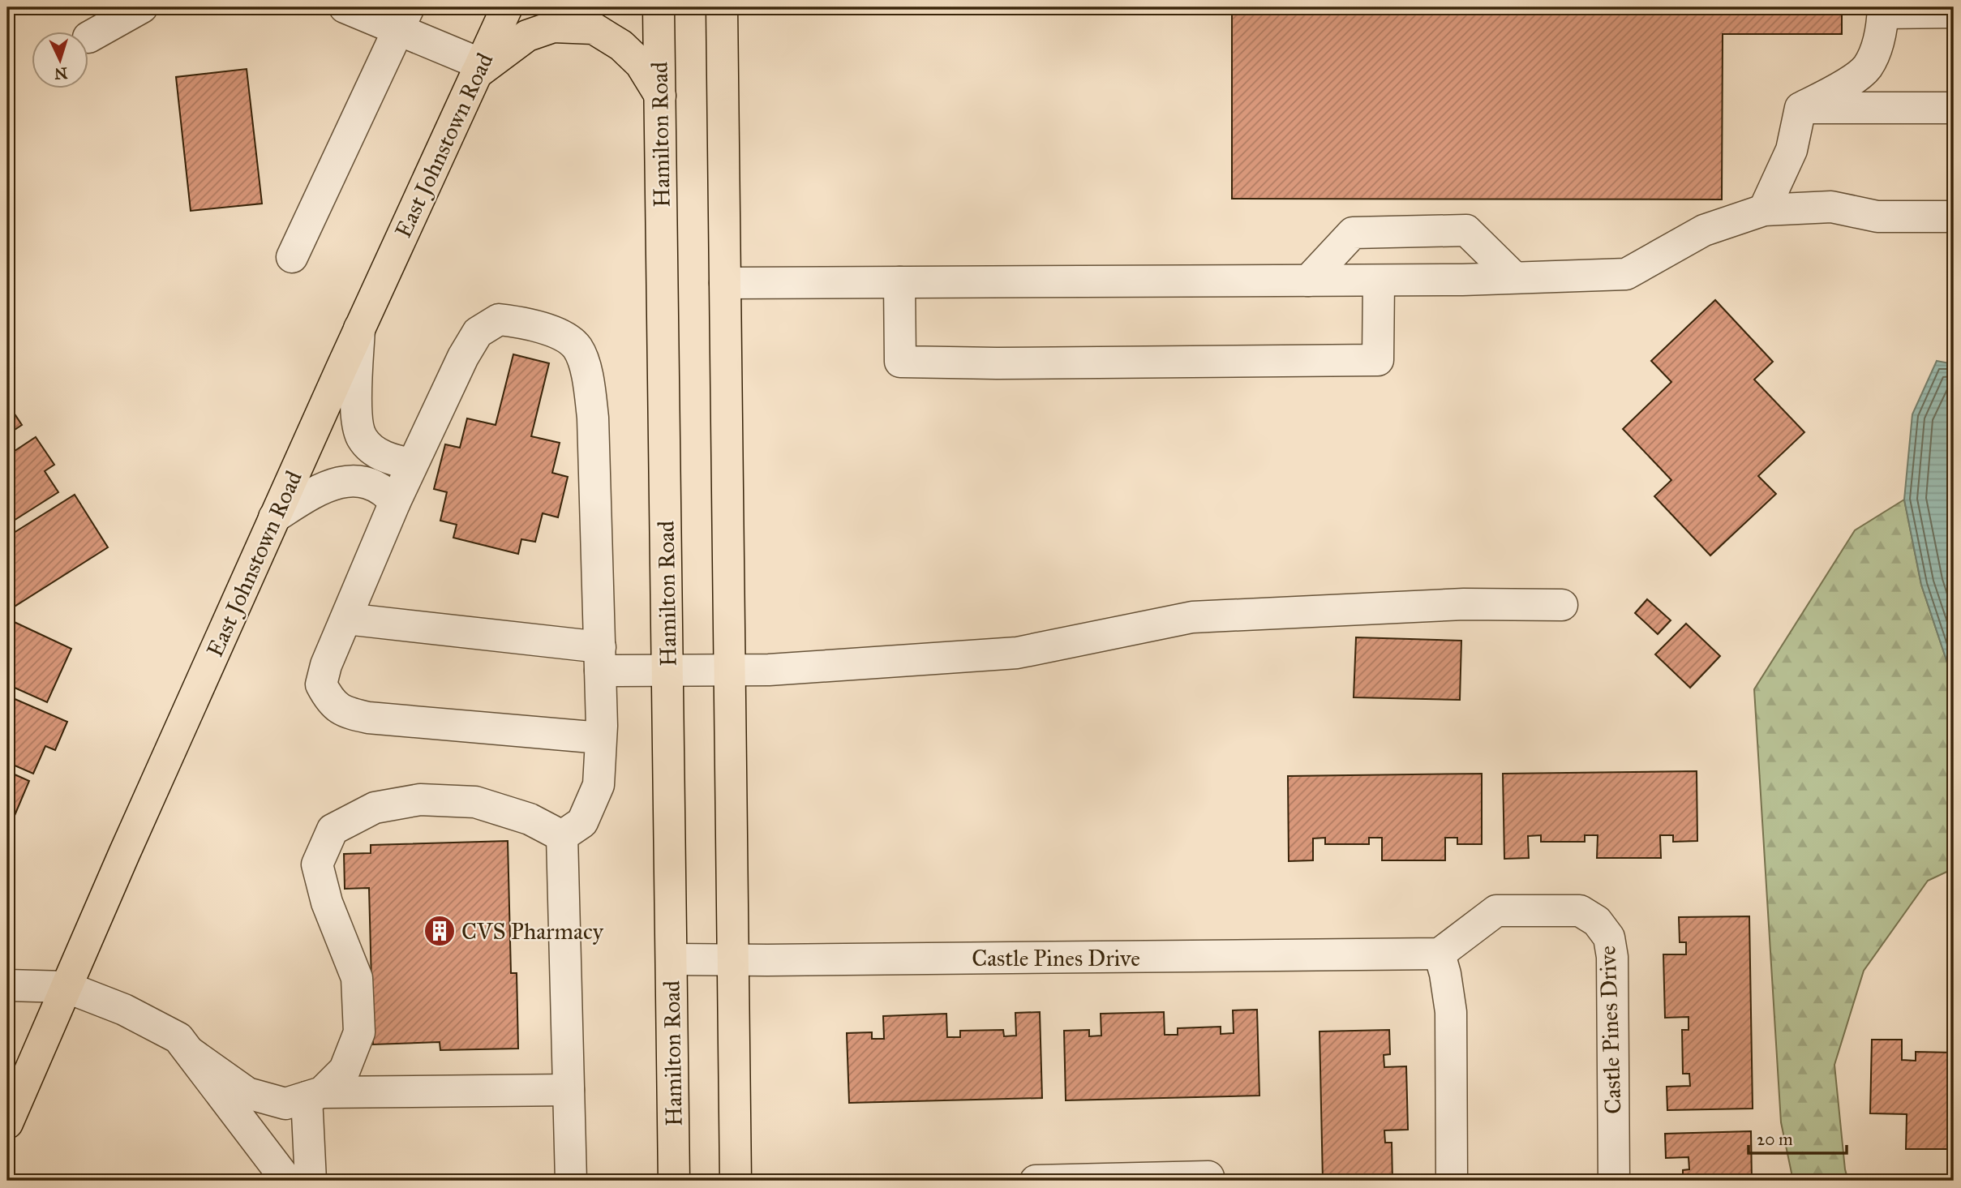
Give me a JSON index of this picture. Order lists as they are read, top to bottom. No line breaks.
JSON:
{"streets":{"main road":["Hamilton Road","East Johnstown Road"],"street":["Castle Pines Drive"]},"crossings":[["Hamilton Road","Castle Pines Drive"]],"places":{"building":["CVS Pharmacy"]},"scale_bar":"20 m","north":"bottom"}
